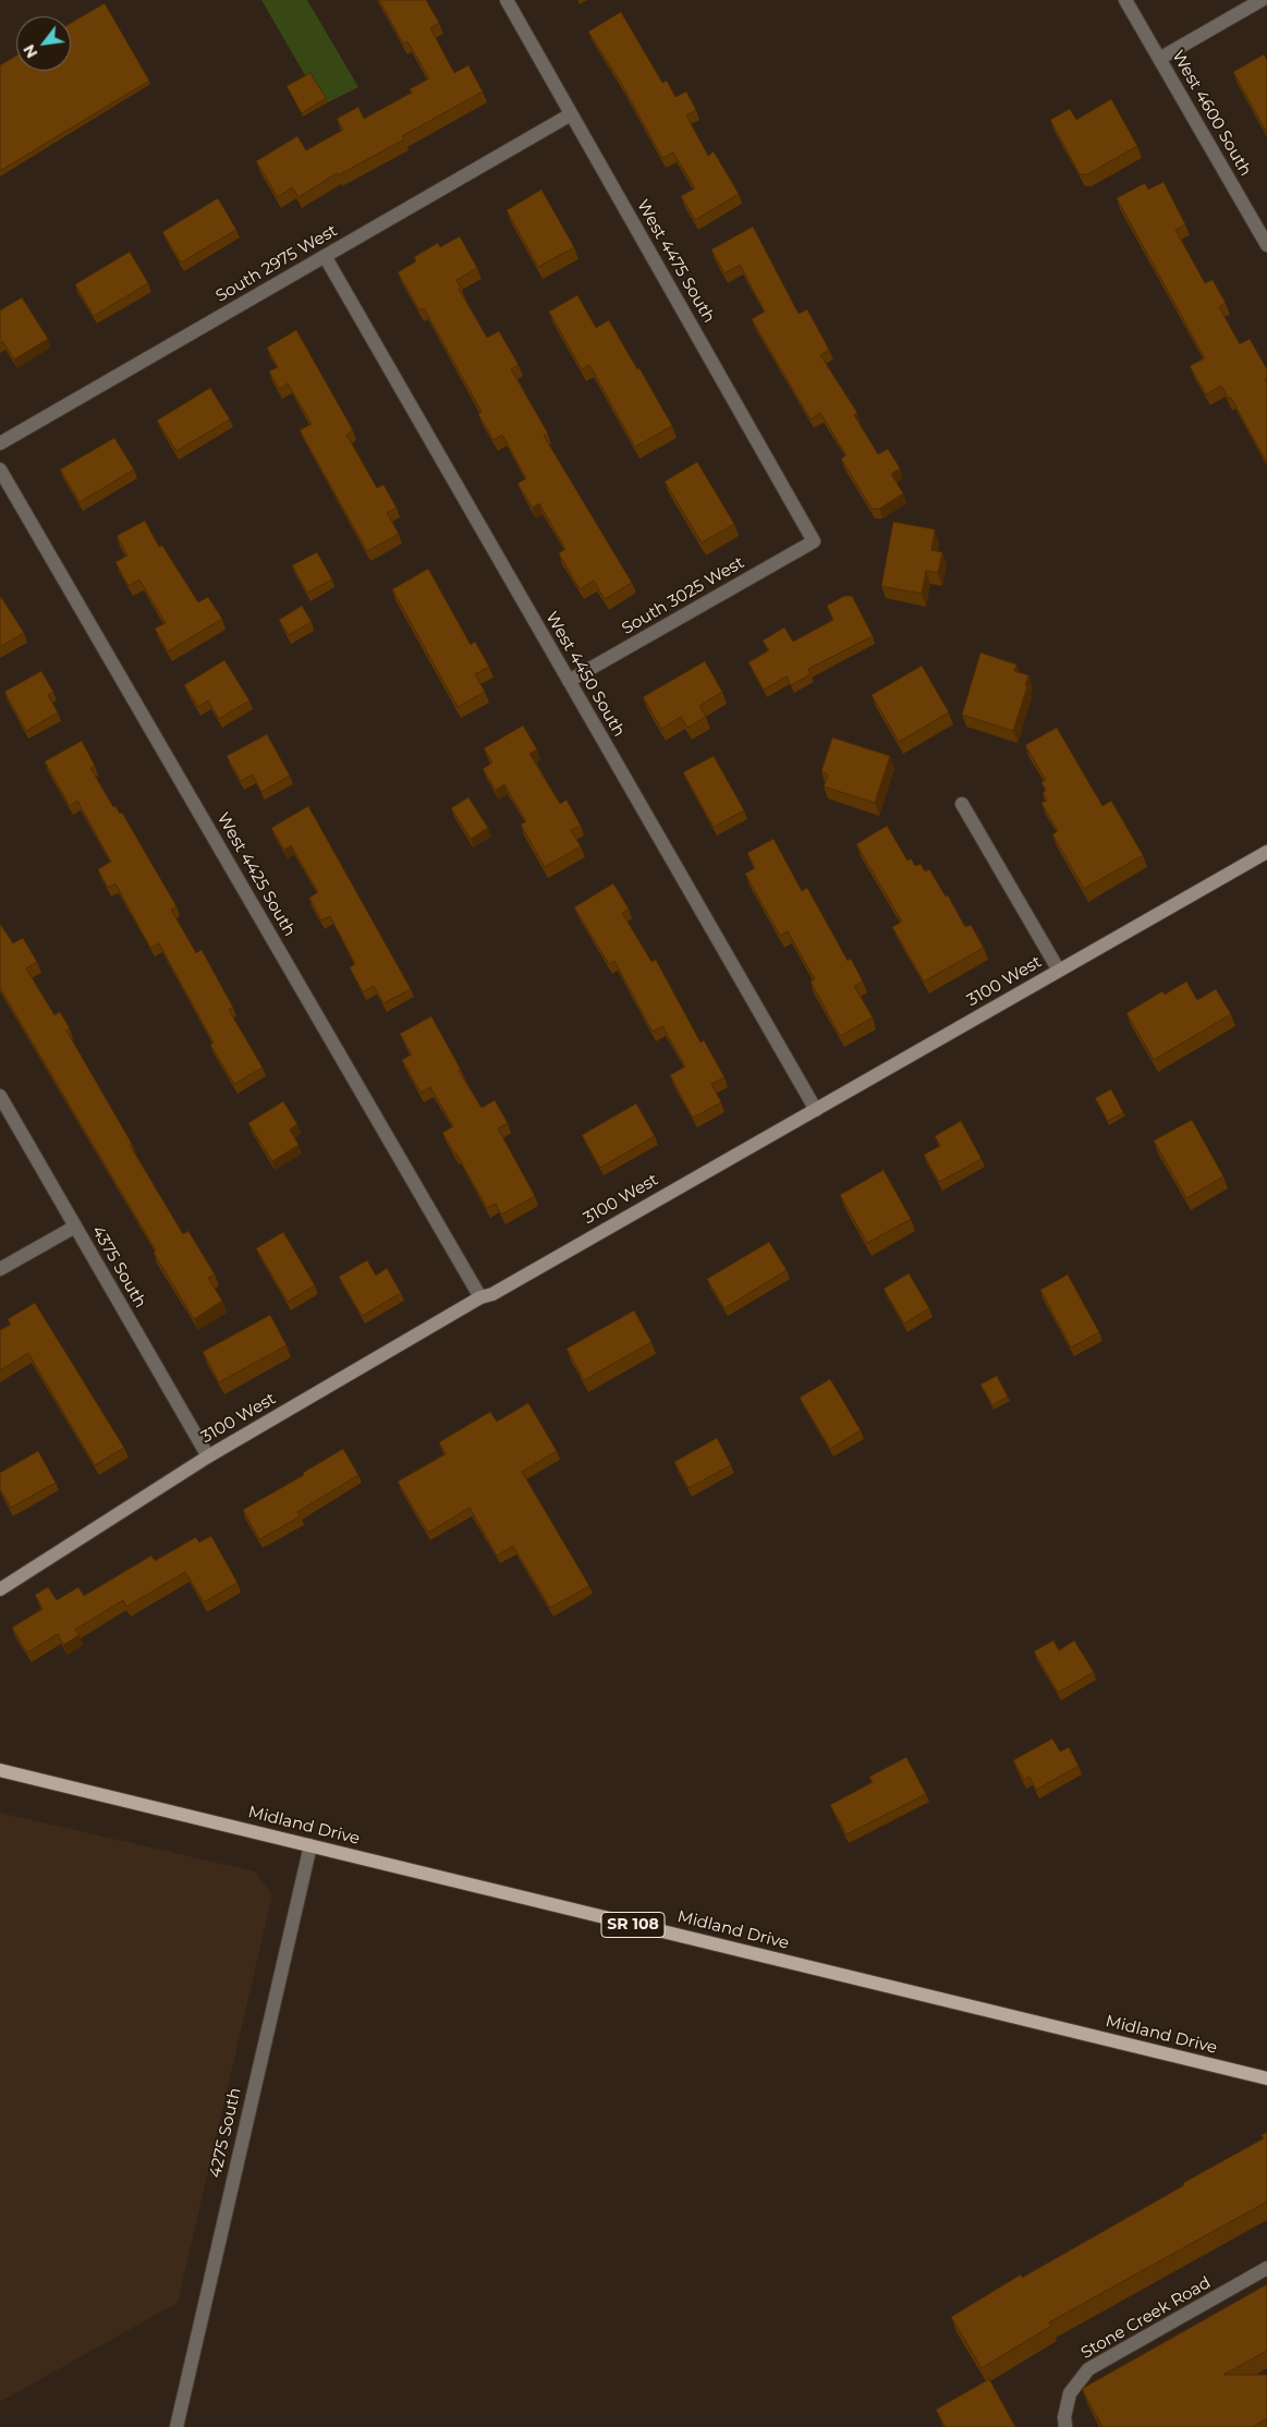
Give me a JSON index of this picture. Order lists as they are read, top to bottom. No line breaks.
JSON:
{"streets":{"main road":["Midland Drive","SR 108"],"street":["West 4600 South","West 4475 South","South 2975 West","South 3025 West","West 4450 South","West 4425 South","3100 West","4375 South","4275 South","Stone Creek Road"]},"crossings":[["West 4475 South","South 2975 West"],["West 4475 South","South 3025 West"],["South 2975 West","West 4450 South"],["South 3025 West","West 4450 South"],["West 4450 South","3100 West"],["West 4425 South","3100 West"],["3100 West","4375 South"],["Midland Drive","4275 South"]],"north":"bottom left"}
